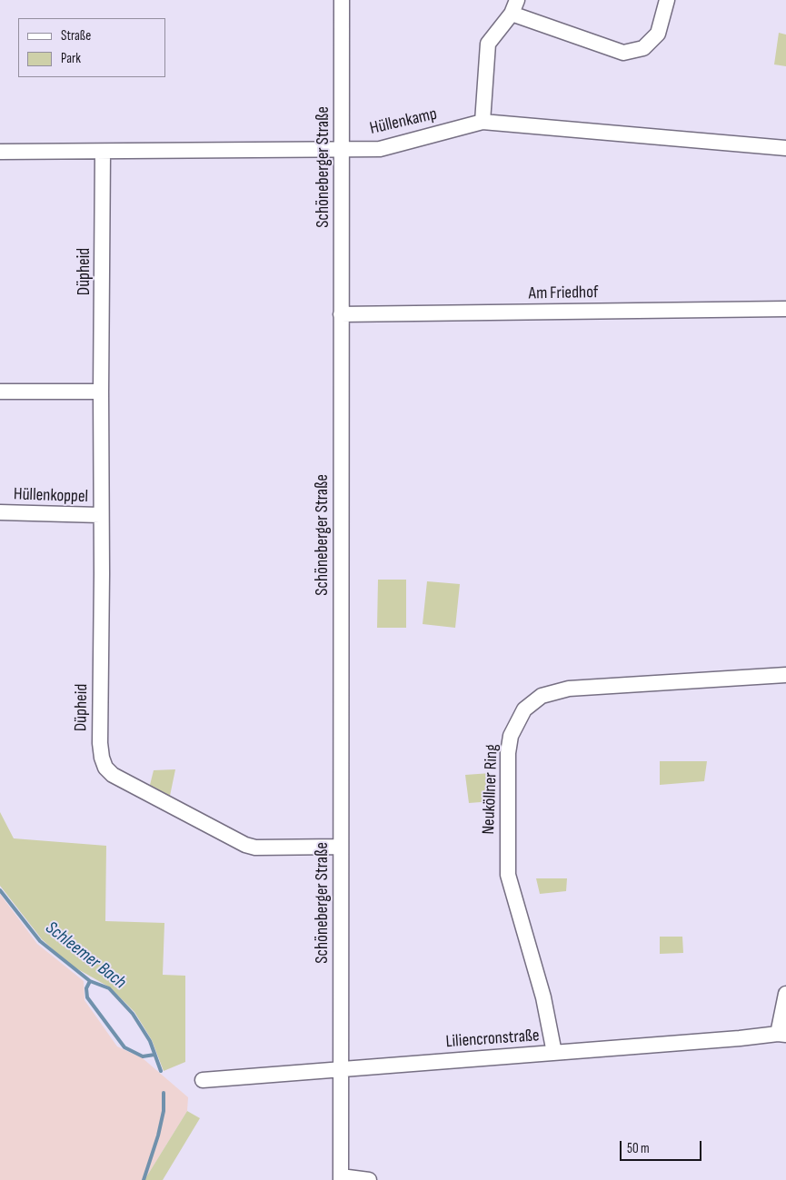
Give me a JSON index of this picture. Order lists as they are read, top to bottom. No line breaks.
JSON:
{"streets":{"street":["Hüllenkamp","Schöneberger Straße","Düpheid","Am Friedhof","Hüllenkoppel","Neuköllner Ring","Liliencronstraße"]},"crossings":[["Hüllenkamp","Schöneberger Straße"],["Hüllenkamp","Düpheid"],["Schöneberger Straße","Düpheid"],["Schöneberger Straße","Am Friedhof"],["Schöneberger Straße","Liliencronstraße"],["Düpheid","Hüllenkoppel"],["Neuköllner Ring","Liliencronstraße"]],"water":["Schleemer Bach"],"legend":["Straße","Park"],"scale_bar":"50 m"}
